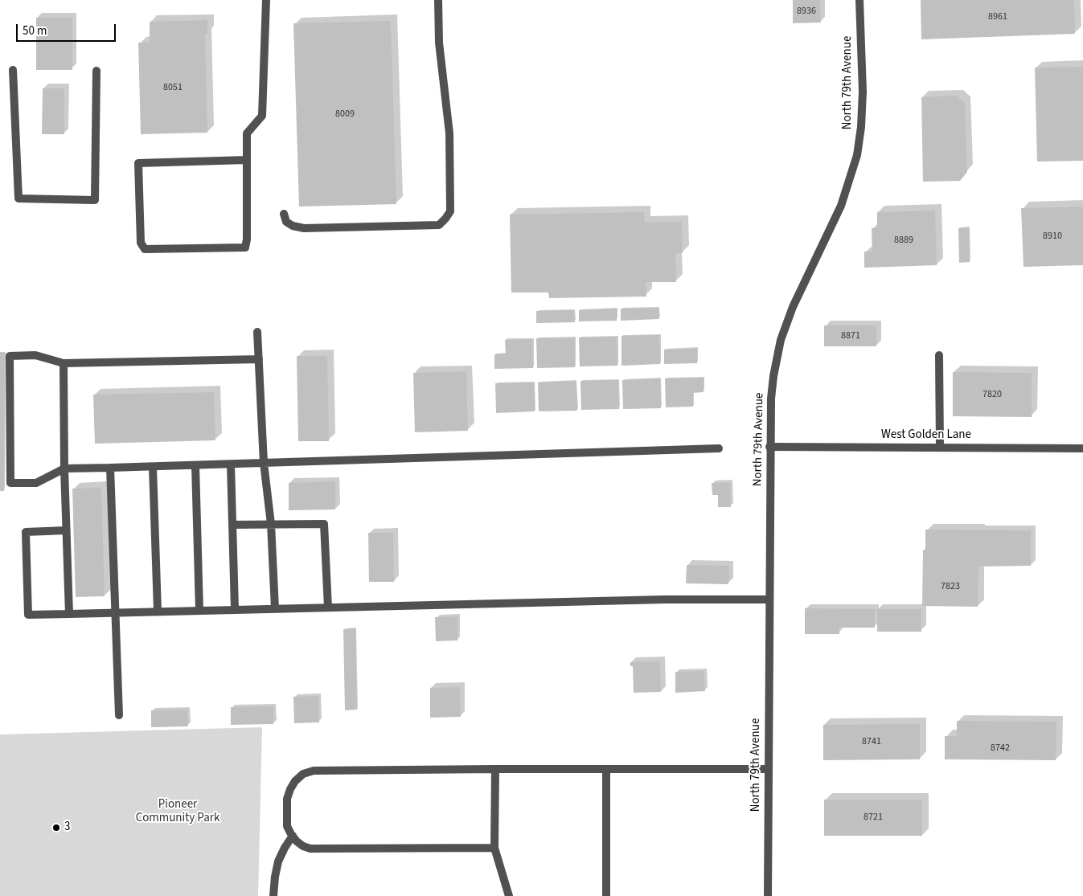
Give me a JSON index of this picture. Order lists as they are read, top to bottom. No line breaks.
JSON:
{"streets":{"street":["North 79th Avenue","West Golden Lane"]},"crossings":[["North 79th Avenue","West Golden Lane"]],"parks":["Pioneer Community Park"],"places":["3"],"house_numbers":["8936","8961","8051","8009","8910","8889","8871","7820","7823","8741","8742","8721"],"scale_bar":"50 m"}
